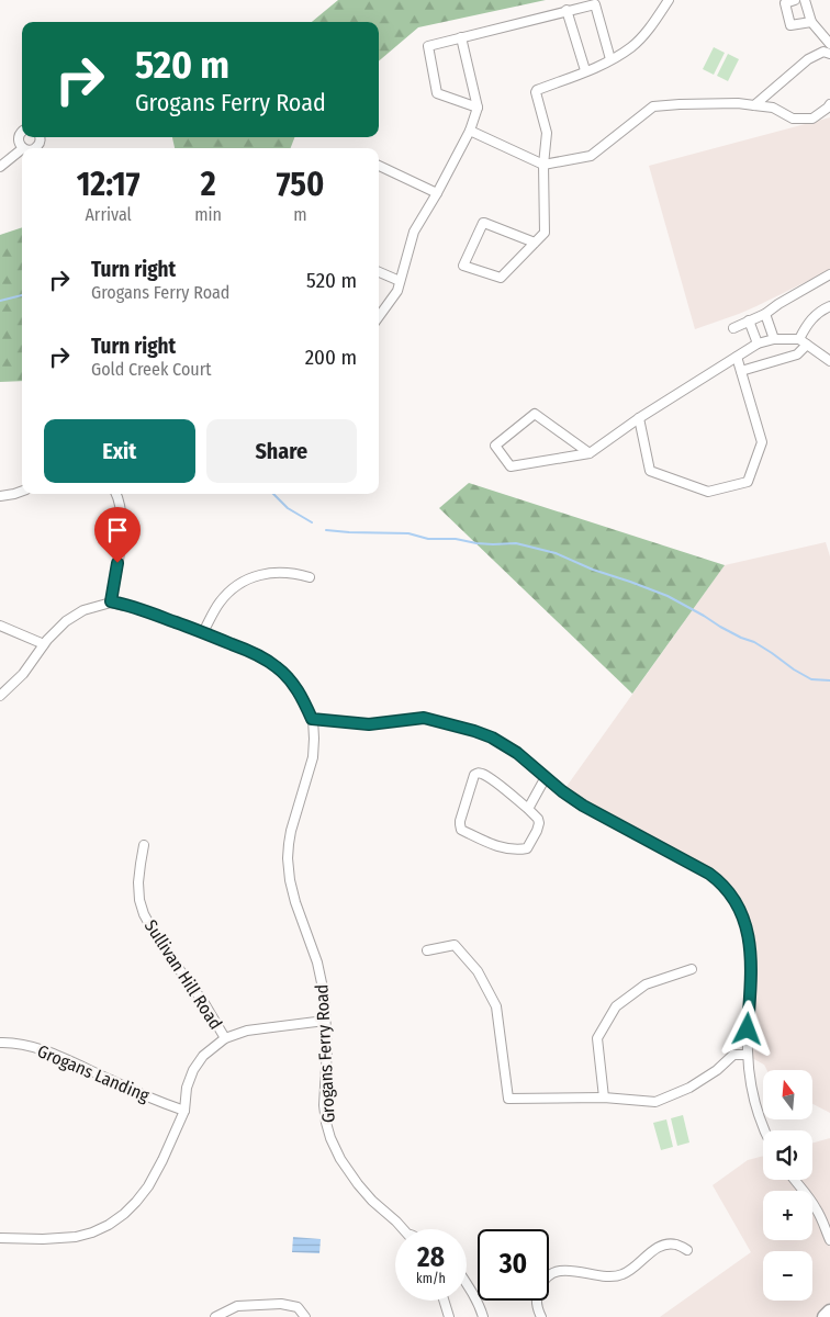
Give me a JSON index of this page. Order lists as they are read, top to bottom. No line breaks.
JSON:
{"streets":{"street":["Sullivan Hill Road","Grogans Ferry Road","Grogans Landing"]},"north":"top","page":{"turn":["520 m","Grogans Ferry Road"],"eta":["12:17","Arrival","2","min","750","m"],"list":[{"name":"Turn right","note":"Grogans Ferry Road","value":"520 m"},{"name":"Turn right","note":"Gold Creek Court","value":"200 m"}],"buttons":["Exit","Share"],"map_buttons":["+","−"],"speed":"28 km/h","limit":"30"}}
